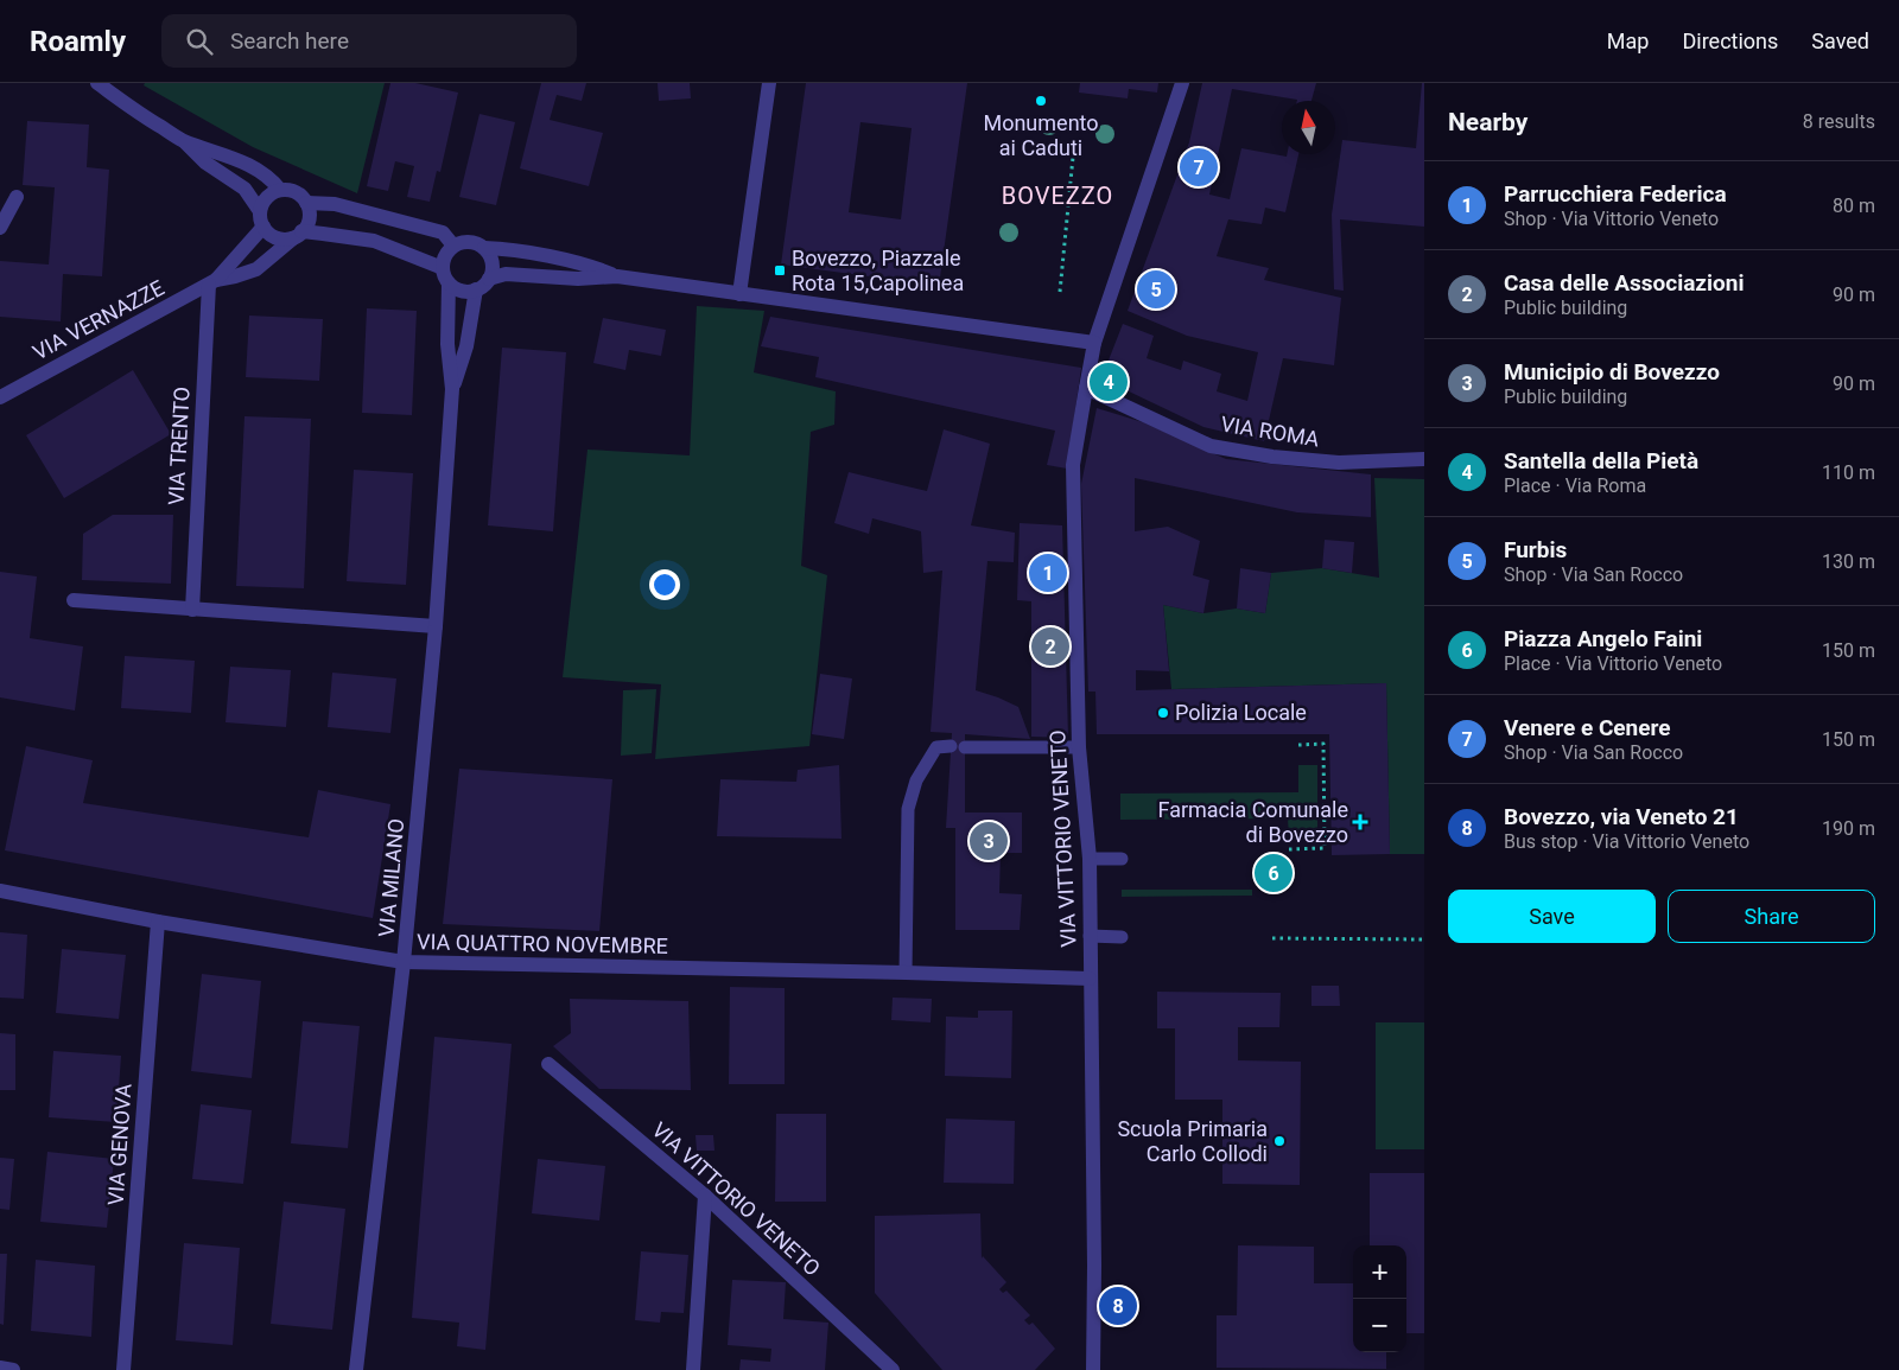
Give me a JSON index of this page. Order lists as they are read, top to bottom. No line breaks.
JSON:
{"streets":{"street":["VIA VERNAZZE","VIA ROMA","VIA TRENTO","VIA VITTORIO VENETO","VIA MILANO","VIA QUATTRO NOVEMBRE","VIA GENOVA"]},"crossings":[["VIA VERNAZZE","VIA TRENTO"],["VIA ROMA","VIA VITTORIO VENETO"],["VIA VITTORIO VENETO","VIA QUATTRO NOVEMBRE"],["VIA MILANO","VIA QUATTRO NOVEMBRE"],["VIA QUATTRO NOVEMBRE","VIA GENOVA"]],"districts":["BOVEZZO"],"places":{"other":["Monumento ai Caduti","Polizia Locale","Scuola Primaria Carlo Collodi"],"transit":["Bovezzo, Piazzale Rota 15,Capolinea"],"health":["Farmacia Comunale di Bovezzo"]},"north":"top","page":{"header":"Roamly","search":"Search here","nav":["Map","Directions","Saved"],"heading":["Nearby","8 results"],"pins":["7","5","4","1","2","3","6","8"],"list":[{"mark":"1","name":"Parrucchiera Federica","note":"Shop · Via Vittorio Veneto","value":"80 m"},{"mark":"2","name":"Casa delle Associazioni","note":"Public building","value":"90 m"},{"mark":"3","name":"Municipio di Bovezzo","note":"Public building","value":"90 m"},{"mark":"4","name":"Santella della Pietà","note":"Place · Via Roma","value":"110 m"},{"mark":"5","name":"Furbis","note":"Shop · Via San Rocco","value":"130 m"},{"mark":"6","name":"Piazza Angelo Faini","note":"Place · Via Vittorio Veneto","value":"150 m"},{"mark":"7","name":"Venere e Cenere","note":"Shop · Via San Rocco","value":"150 m"},{"mark":"8","name":"Bovezzo, via Veneto 21","note":"Bus stop · Via Vittorio Veneto","value":"190 m"}],"buttons":["Save","Share"],"map_buttons":["+","−"]}}
